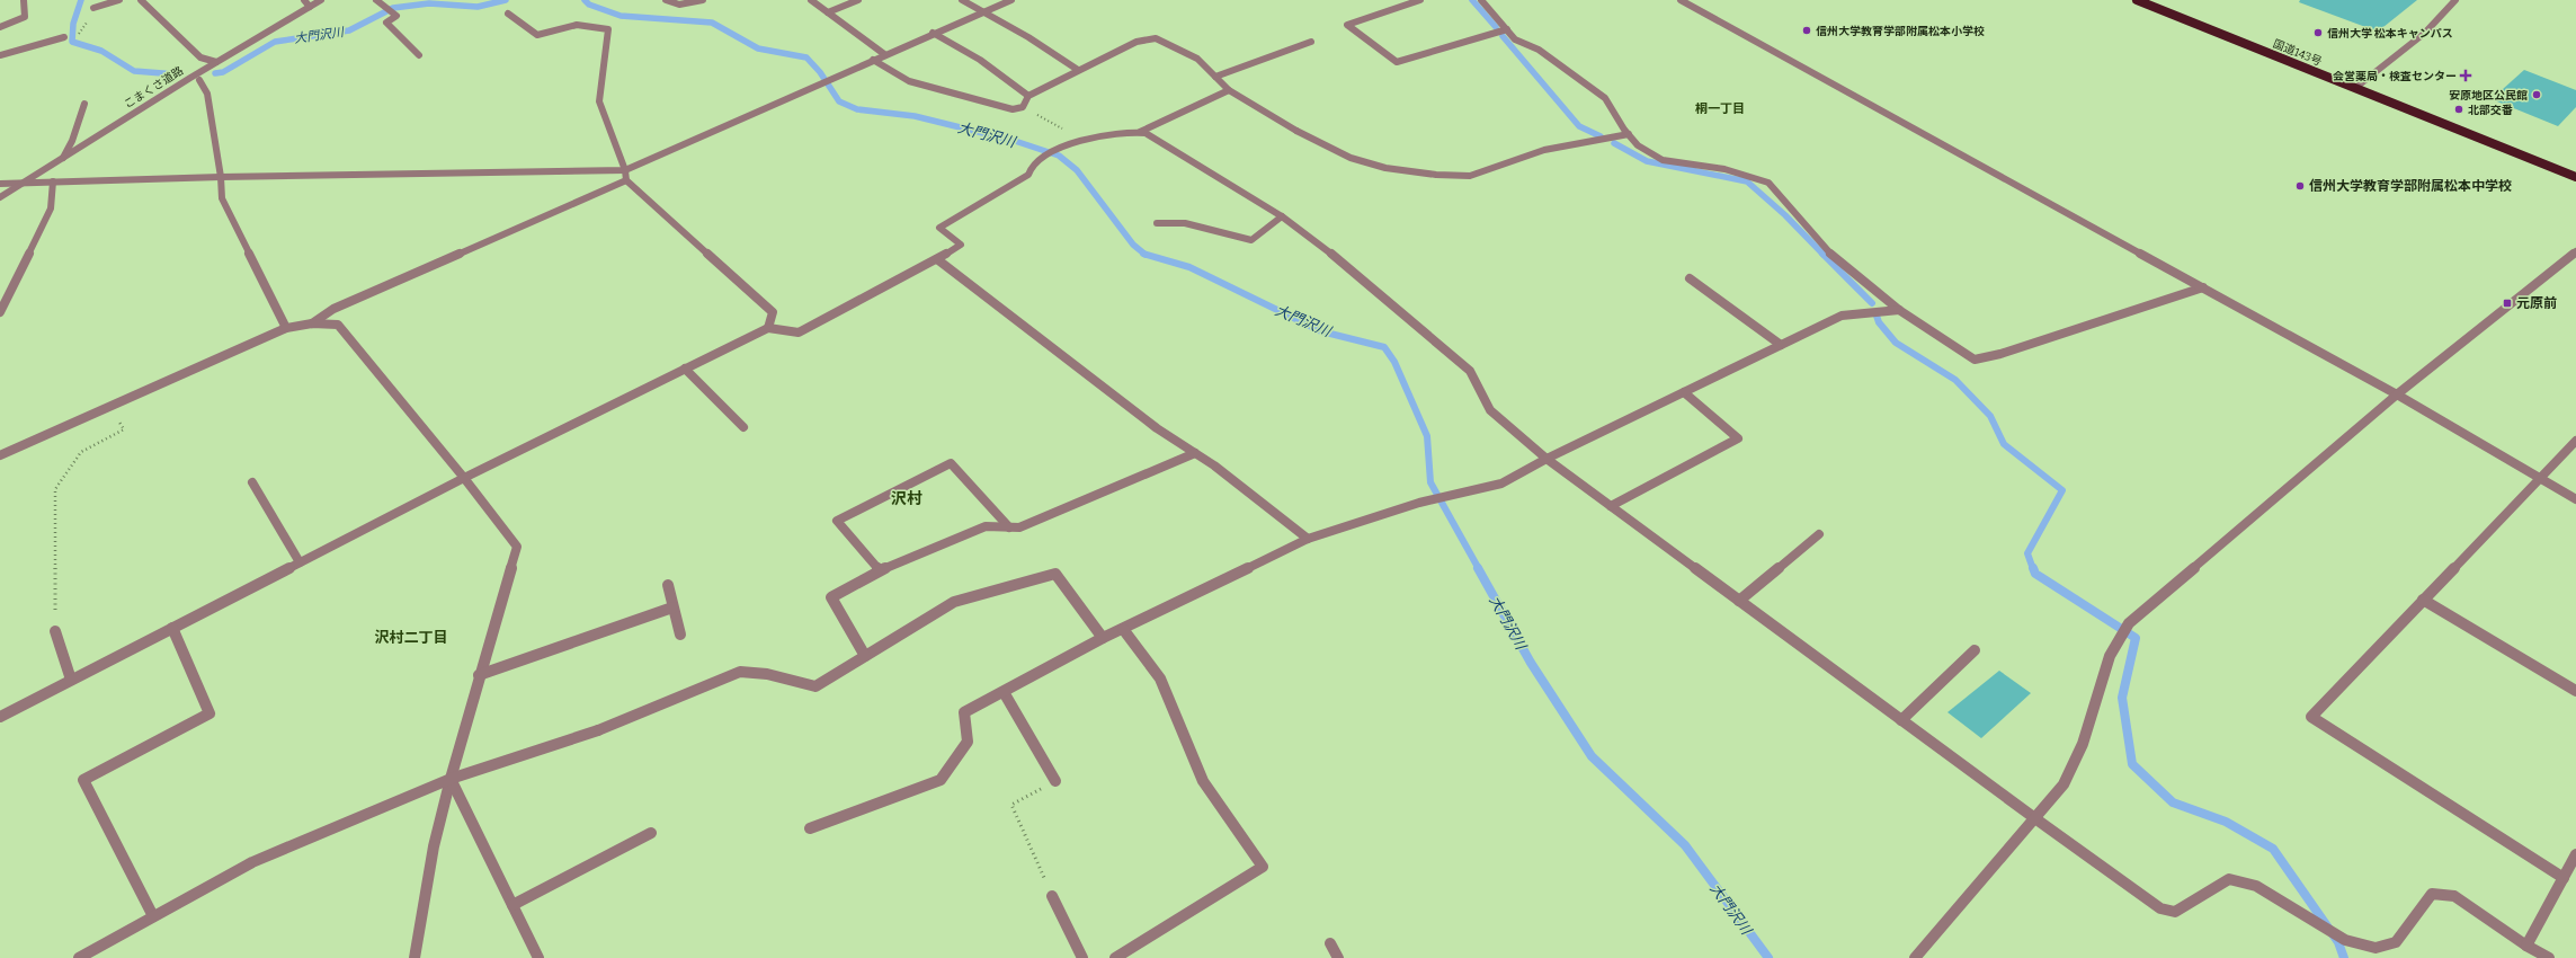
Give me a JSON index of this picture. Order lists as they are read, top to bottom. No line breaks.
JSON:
{"streets":{"highway":["国道143号"],"street":["こまくさ道路"]},"districts":["桐一丁目","沢村","沢村二丁目"],"water":["大門沢川"],"places":{"other":["信州大学教育学部附属松本小学校","信州大学 松本キャンパス","安原地区公民館","北部交番","信州大学教育学部附属松本中学校"],"health":["会営薬局・検査センター"],"transit":["元原前"]}}
